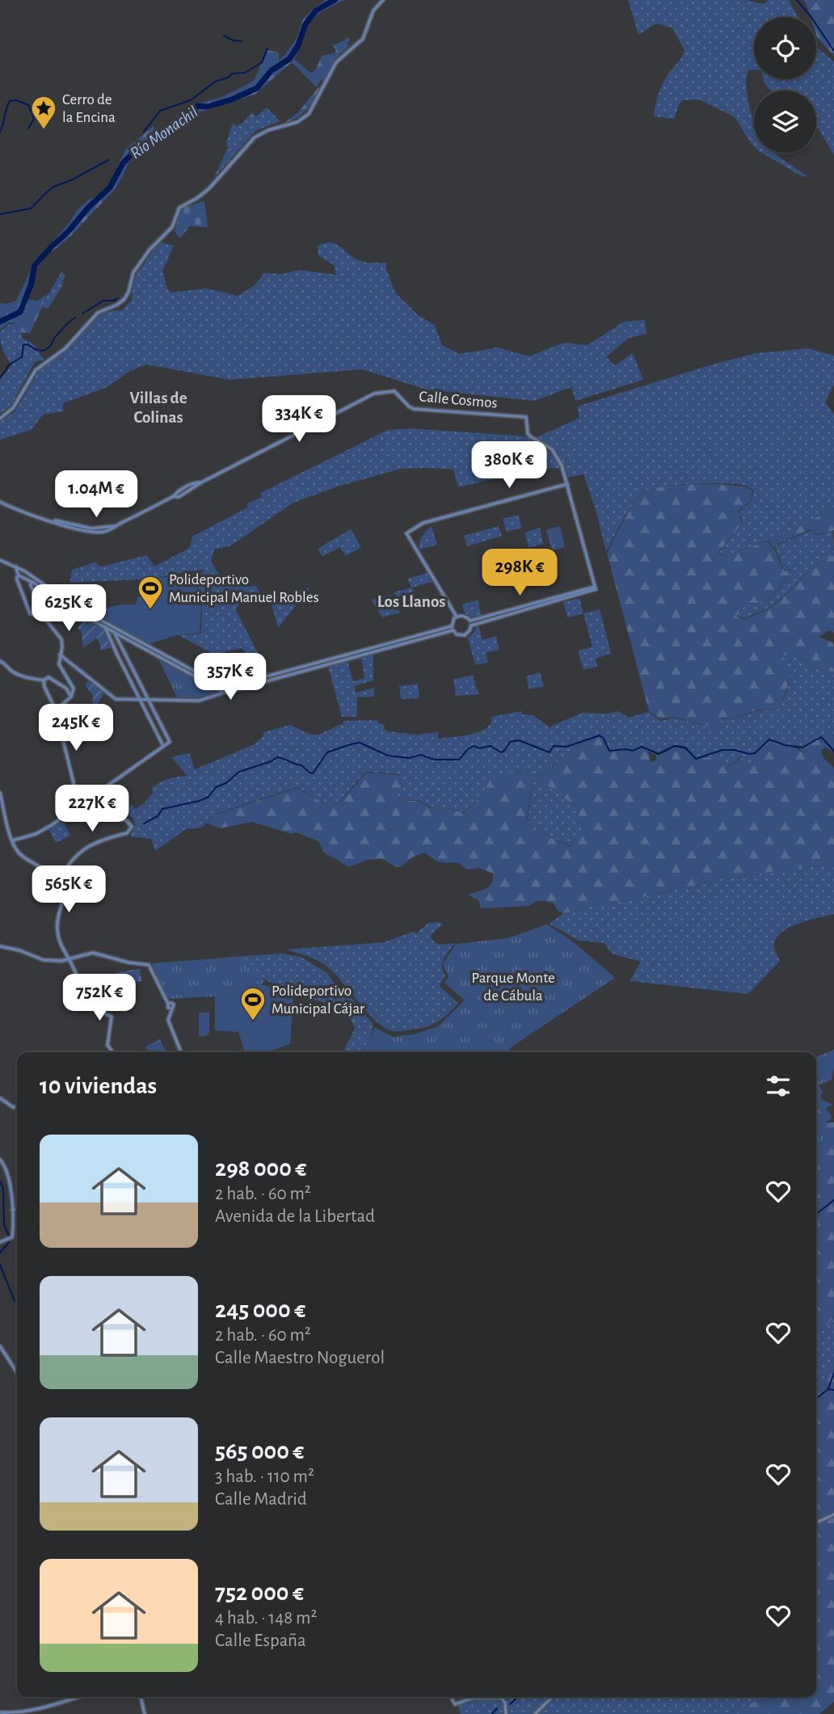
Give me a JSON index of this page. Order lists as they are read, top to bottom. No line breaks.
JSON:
{"streets":{"street":["Calle Cosmos"]},"districts":["Villas de Colinas","Los Llanos"],"water":["Río Monachil"],"parks":["Parque Monte de Cábula"],"places":{"place":["Cerro de la Encina"],"sports":["Polideportivo Municipal Manuel Robles","Polideportivo Municipal Cájar"]},"page":{"price":["334K €","380K €","1.04M €","298K €","625K €","357K €","245K €","227K €","565K €","752K €"],"heading":"10 viviendas","list":[{"name":"298 000 €","note":"2 hab. · 60 m² · Avenida de la Libertad"},{"name":"245 000 €","note":"2 hab. · 60 m² · Calle Maestro Noguerol"},{"name":"565 000 €","note":"3 hab. · 110 m² · Calle Madrid"},{"name":"752 000 €","note":"4 hab. · 148 m² · Calle España"}]}}
